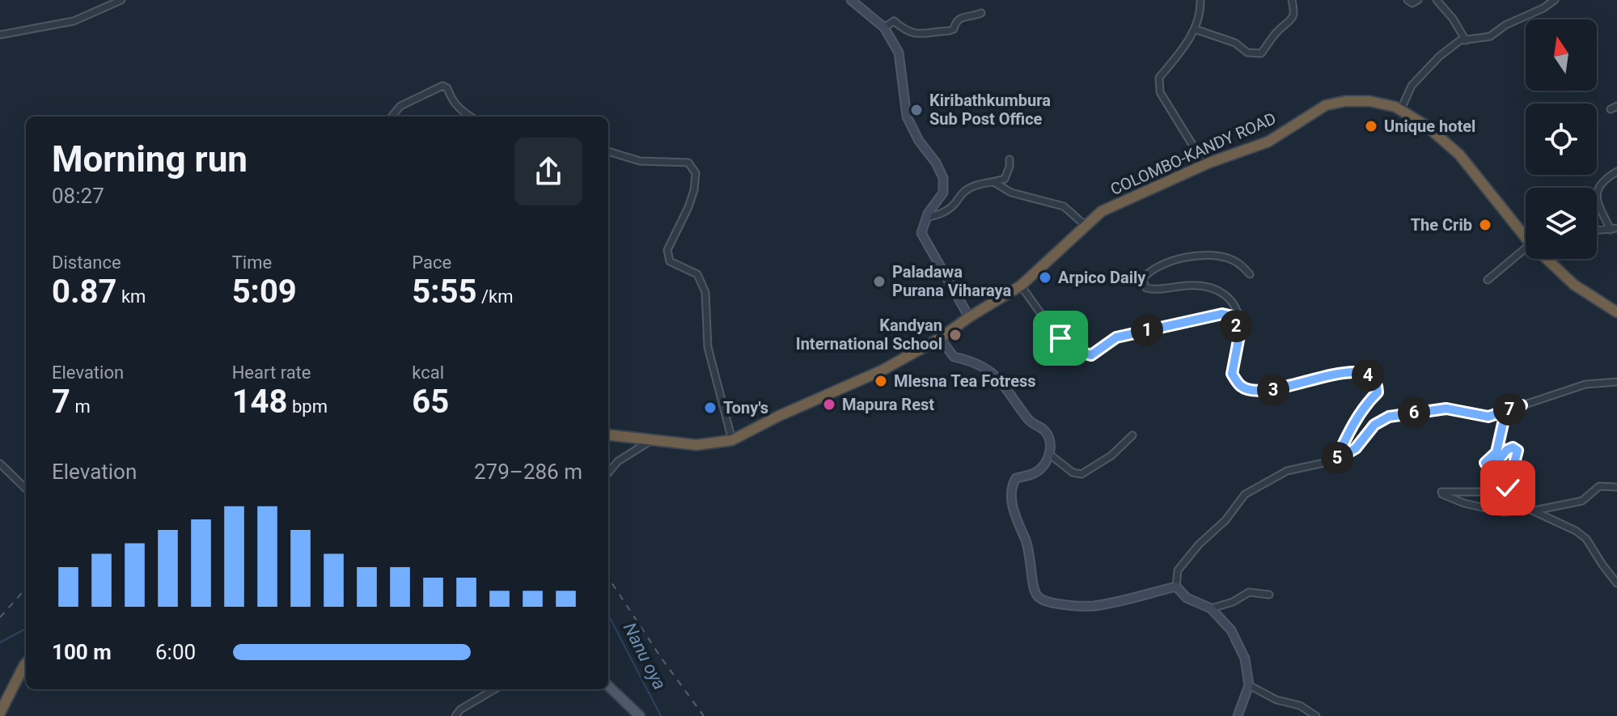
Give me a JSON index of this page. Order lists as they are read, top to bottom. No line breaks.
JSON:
{"streets":{"highway":["COLOMBO-KANDY ROAD"]},"water":["Nanu oya"],"places":["Kiribathkumbura Sub Post Office","Unique hotel","The Crib","Arpico Daily","Paladawa Purana Viharaya","Kandyan International School","Mlesna Tea Fotress","Mapura Rest","Tony's"],"north":"top","page":{"heading":["Morning run","08:27"],"stats":[["Distance","0.87 km"],["Time","5:09"],["Pace","5:55 /km"],["Elevation","7 m"],["Heart rate","148 bpm"],["kcal","65"]],"pins":["2","1","4","3","7","6","5"],"chart":["Elevation","279–286 m"],"list":[{"name":"100 m","note":"6:00"}]}}
